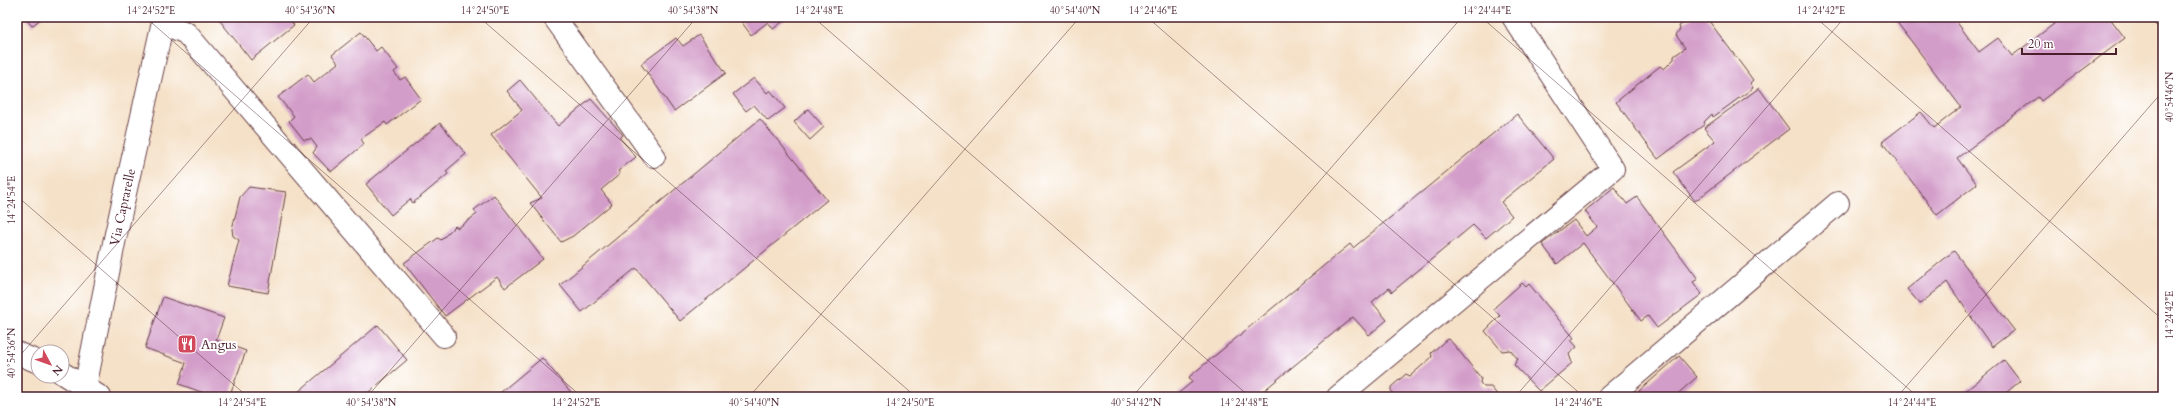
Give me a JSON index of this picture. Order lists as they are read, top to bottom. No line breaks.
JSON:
{"streets":{"street":["Via Caprarelle"]},"places":{"restaurant":["Angus"]},"scale_bar":"20 m","north":"bottom right","coordinates":["14°24'52\"E","40°54'36\"N","14°24'50\"E","40°54'38\"N","14°24'48\"E","40°54'40\"N","14°24'46\"E","14°24'44\"E","14°24'42\"E","40°54'46\"N","14°24'54\"E","40°54'42\"N"]}
